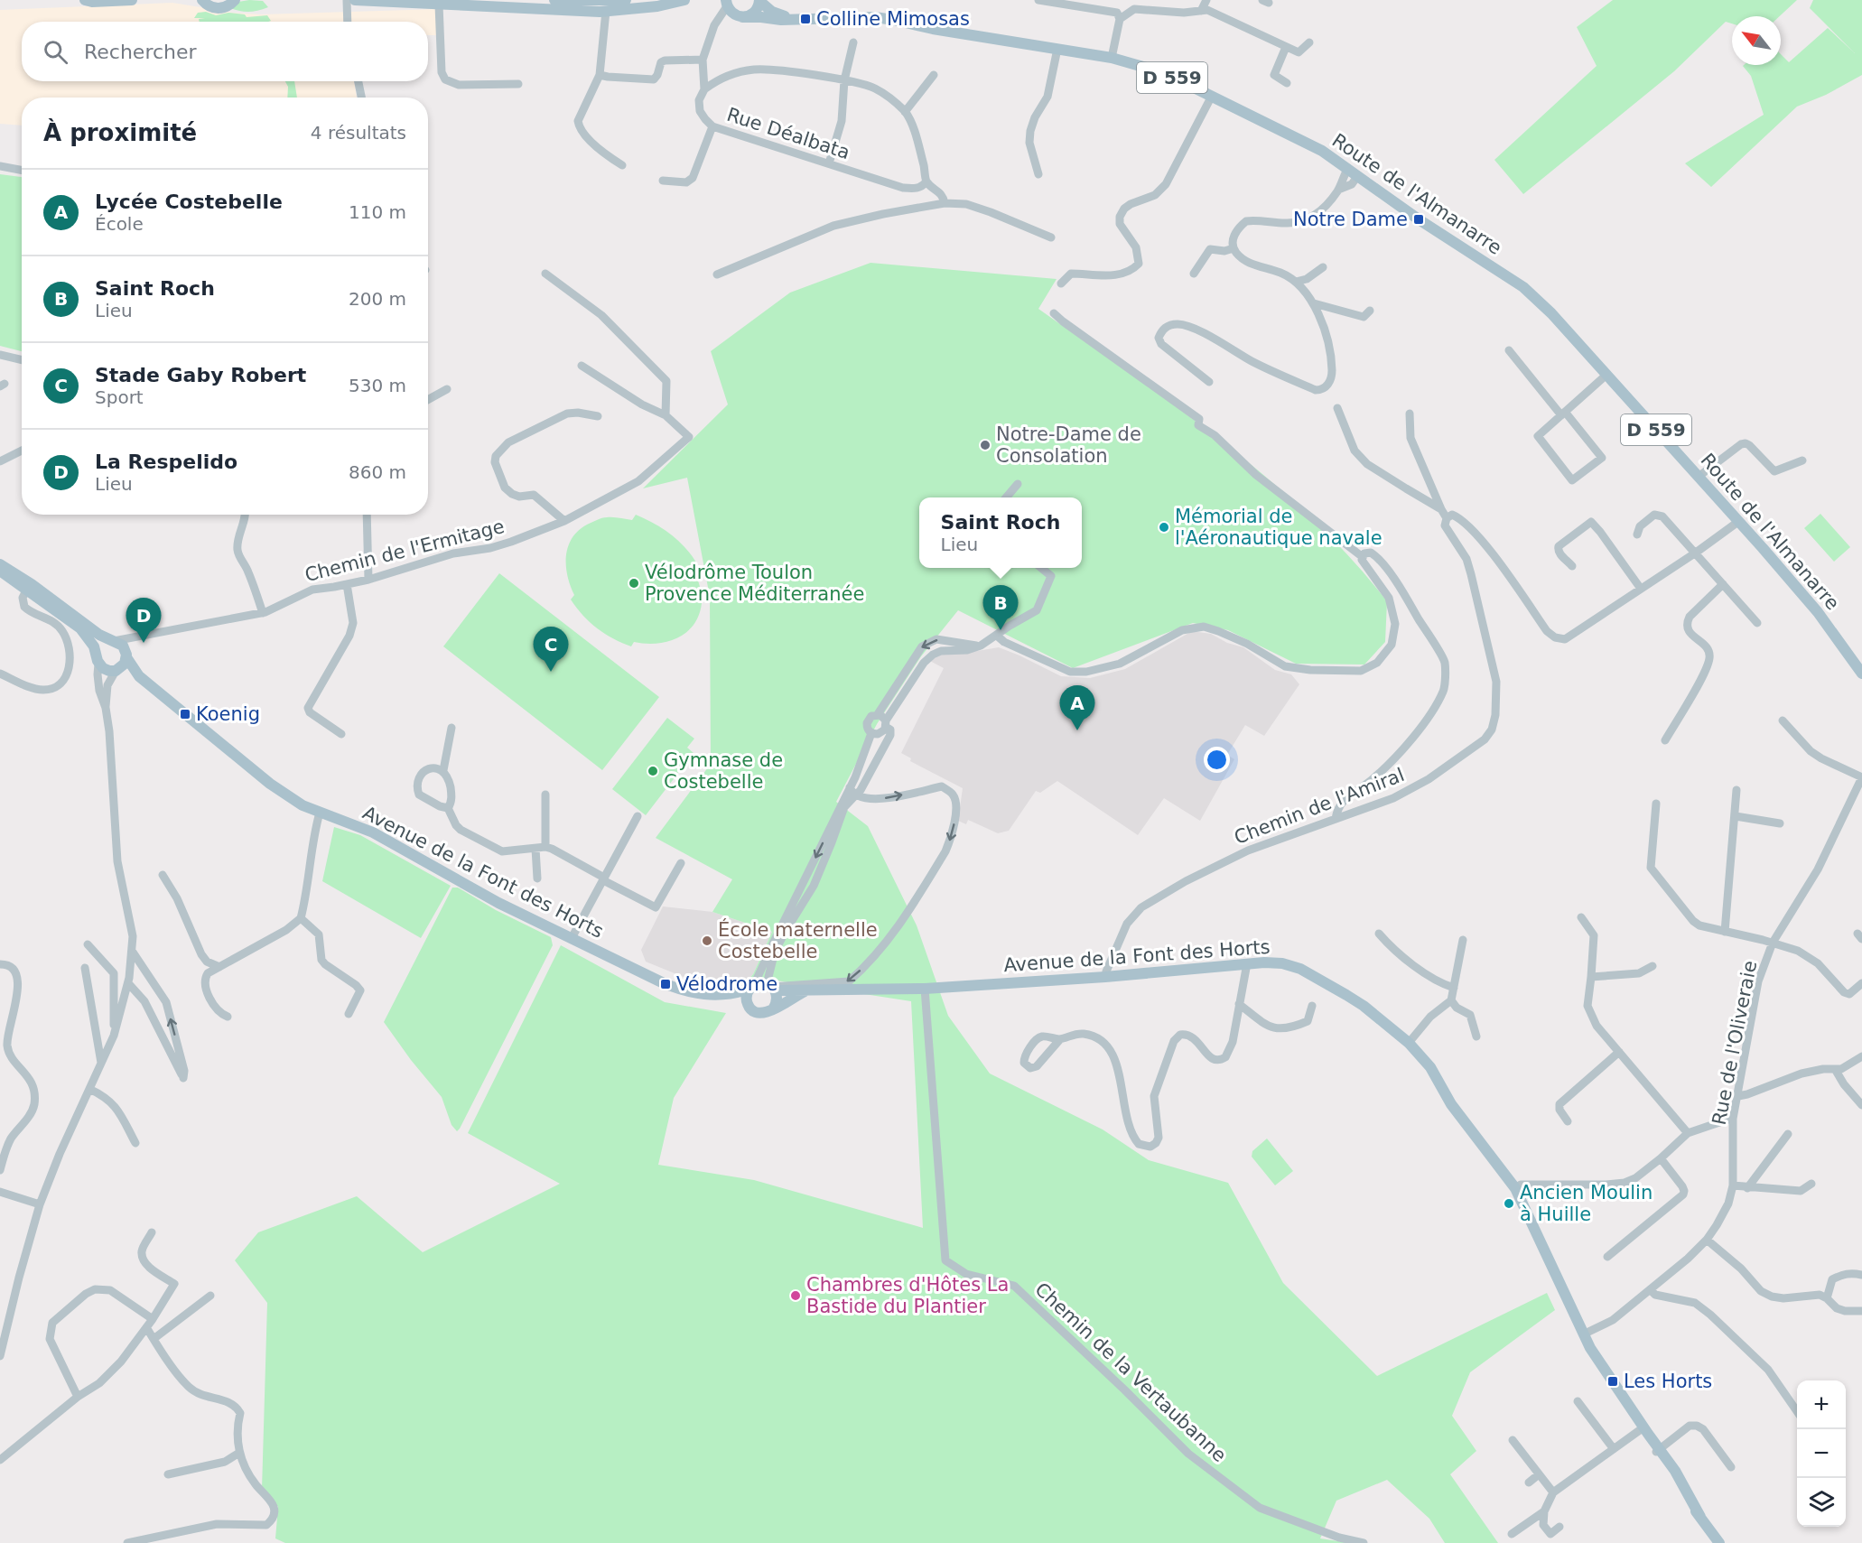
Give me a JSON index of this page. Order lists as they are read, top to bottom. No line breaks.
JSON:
{"streets":{"main road":["D 559","Route de l'Almanarre","Avenue de la Font des Horts"],"street":["Rue Déalbata","Chemin de l'Ermitage","Chemin de l'Amiral","Rue de l'Oliveraie","Chemin de la Vertaubanne"]},"crossings":[["Rue Déalbata","Route de l'Almanarre"],["Chemin de l'Ermitage","Avenue de la Font des Horts"],["Chemin de l'Amiral","Avenue de la Font des Horts"],["Avenue de la Font des Horts","Rue de l'Oliveraie"],["Avenue de la Font des Horts","Chemin de la Vertaubanne"]],"places":{"transit":["Colline Mimosas","Notre Dame","Koenig","Vélodrome","Les Horts"],"other":["Notre-Dame de Consolation","Mémorial de l'Aéronautique navale","Vélodrôme Toulon Provence Méditerranée","Gymnase de Costebelle","École maternelle Costebelle","Ancien Moulin à Huille","Chambres d'Hôtes La Bastide du Plantier"]},"north":"top left","page":{"search":"Rechercher","heading":["À proximité","4 résultats"],"list":[{"mark":"A","name":"Lycée Costebelle","note":"École","value":"110 m"},{"mark":"B","name":"Saint Roch","note":"Lieu","value":"200 m"},{"mark":"C","name":"Stade Gaby Robert","note":"Sport","value":"530 m"},{"mark":"D","name":"La Respelido","note":"Lieu","value":"860 m"}],"popup":["Saint Roch","Lieu"],"pins":["B","D","C","A"],"map_buttons":["+","−"]}}
